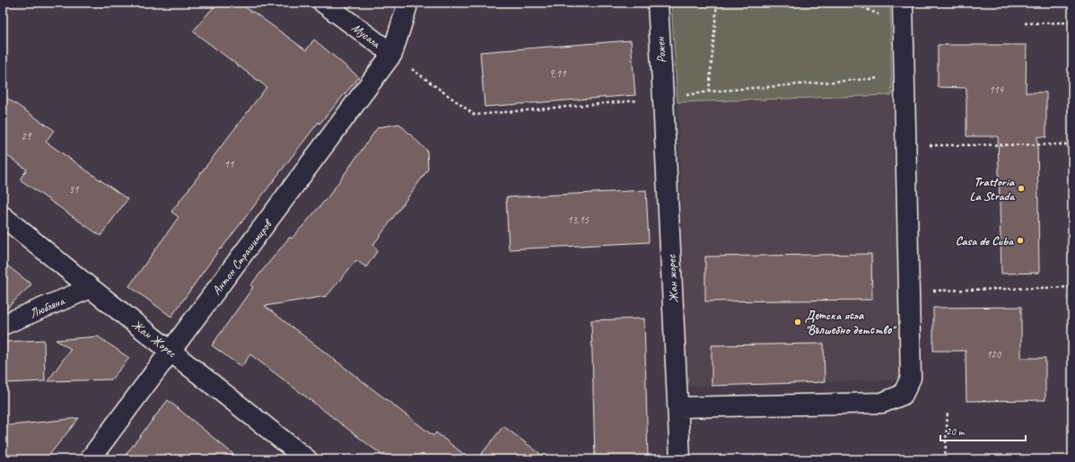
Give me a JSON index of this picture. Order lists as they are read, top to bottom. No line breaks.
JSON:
{"streets":{"street":["Мусала","Рожен","Антон Страшимиров","Жан жорес","Любляна","Жан Жорес"]},"crossings":[["Мусала","Антон Страшимиров"],["Рожен","Жан жорес"],["Антон Страшимиров","Жан Жорес"],["Любляна","Жан Жорес"]],"places":["Trattoria La Strada","Casa de Cuba","Детска ясла \"Вълшебно детство\""],"house_numbers":["9,11","114","29","11","31","13,15","120"],"scale_bar":"20 m"}
